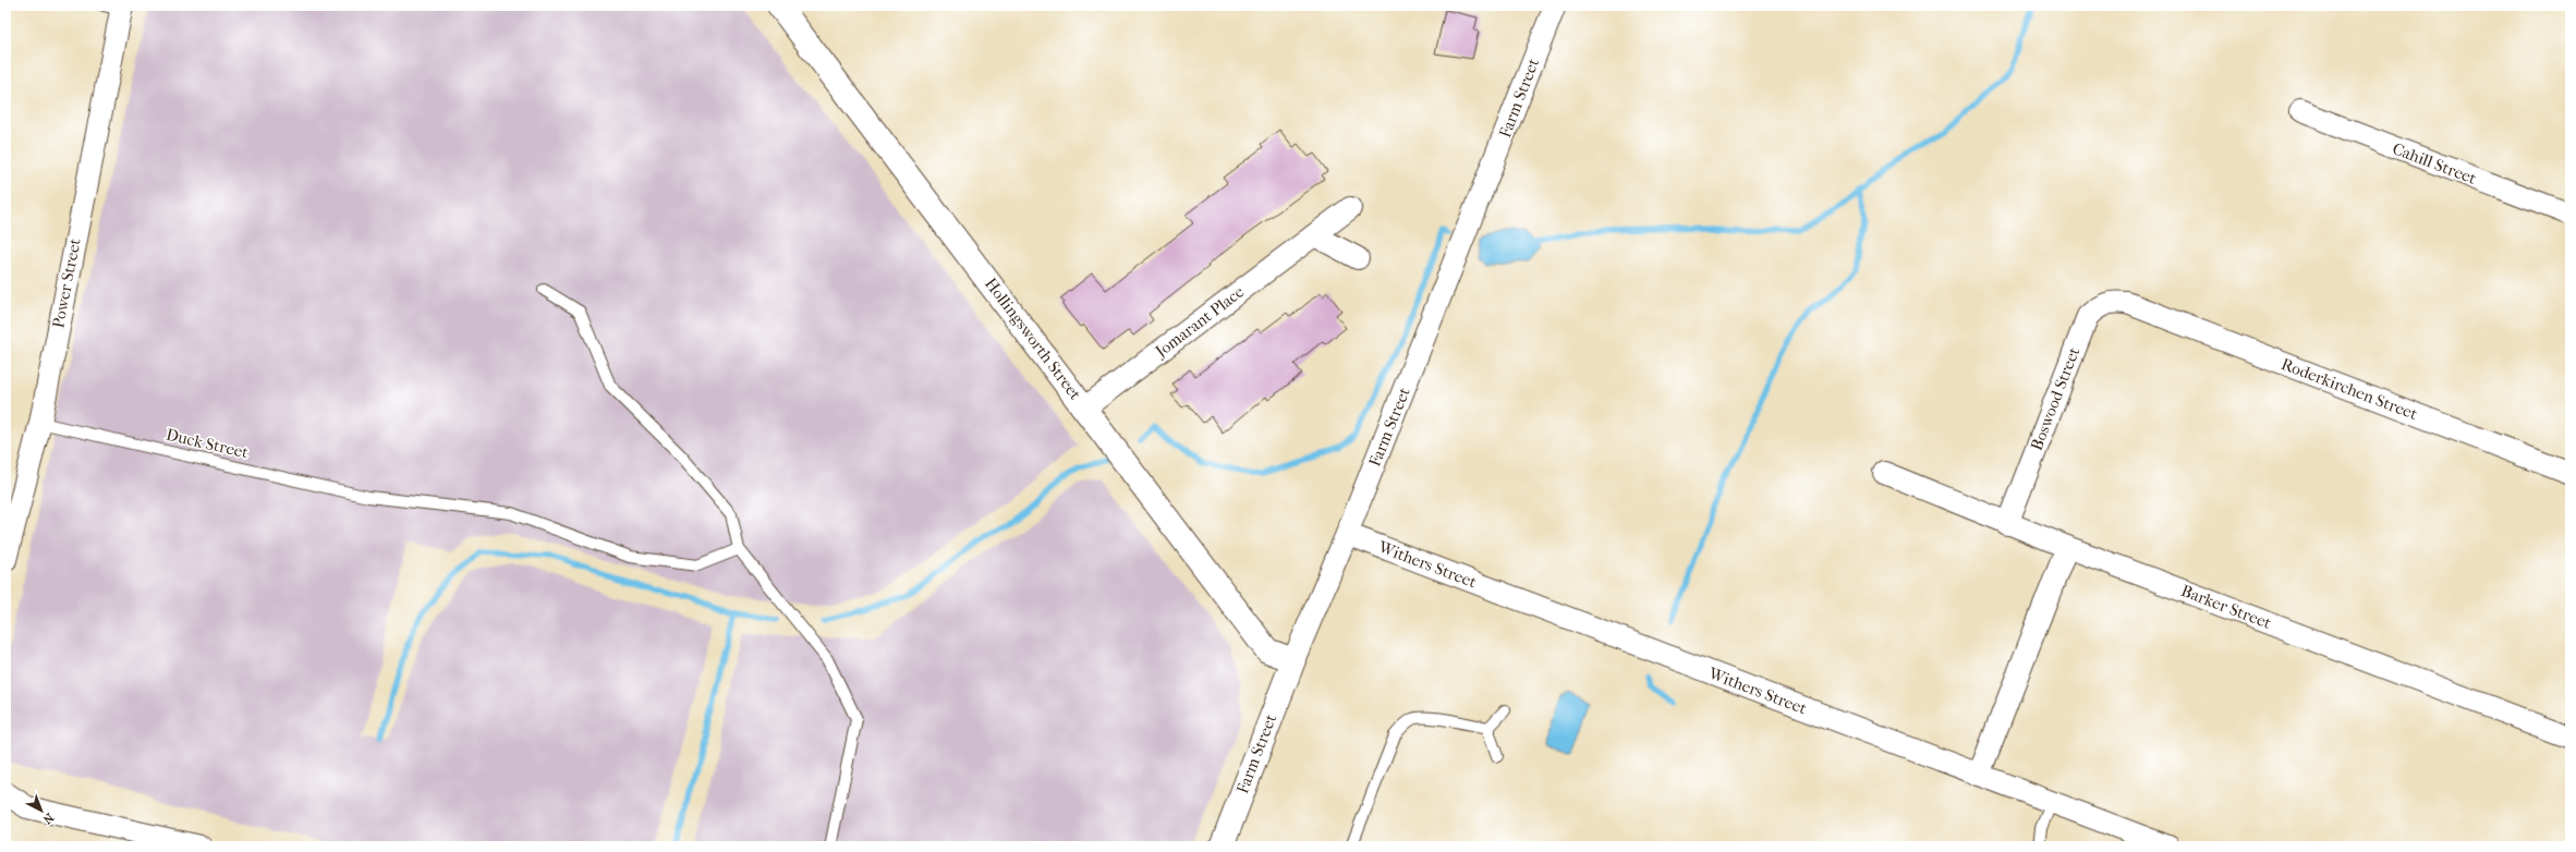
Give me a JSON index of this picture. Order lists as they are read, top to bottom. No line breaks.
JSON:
{"streets":{"street":["Farm Street","Cahill Street","Power Street","Jomarant Place","Hollingsworth Street","Roderkirchen Street","Boswood Street","Withers Street","Barker Street"],"lane":["Duck Street"]},"crossings":[["Farm Street","Hollingsworth Street"],["Farm Street","Withers Street"],["Power Street","Duck Street"],["Jomarant Place","Hollingsworth Street"],["Roderkirchen Street","Boswood Street"],["Boswood Street","Barker Street"]],"north":"bottom right"}
